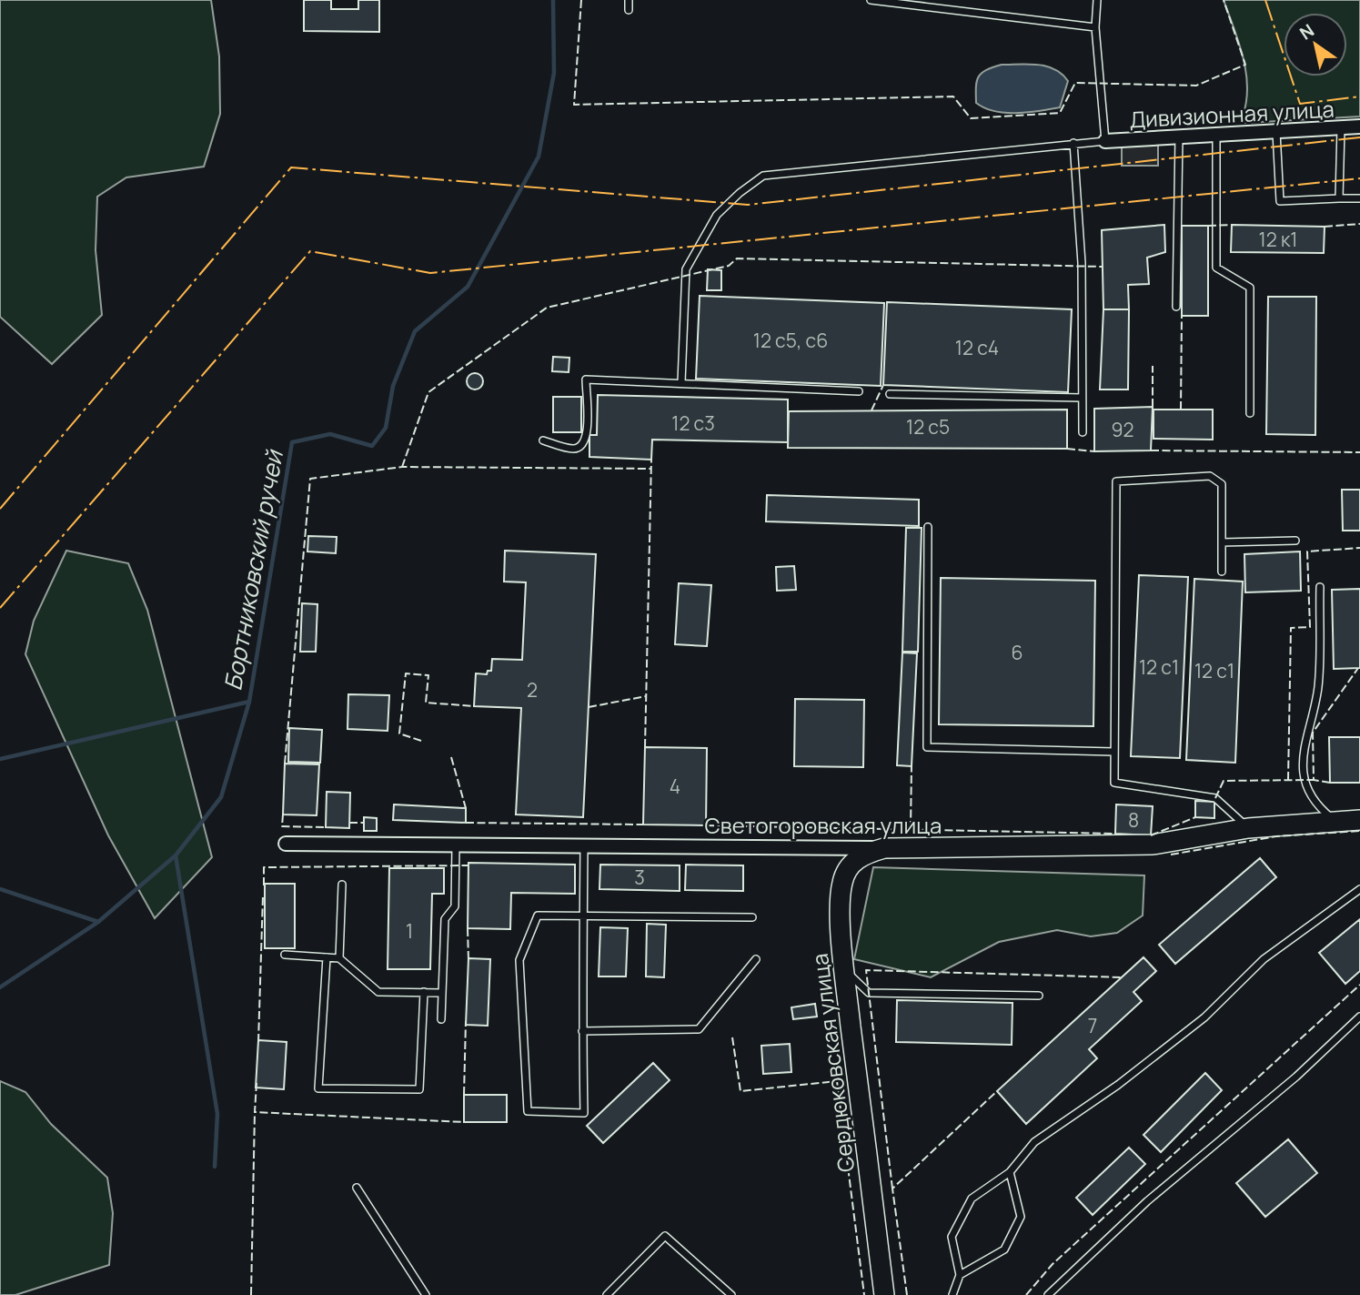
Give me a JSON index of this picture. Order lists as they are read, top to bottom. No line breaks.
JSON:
{"streets":{"street":["Дивизионная улица","Светогоровская улица","Сердюковская улица"]},"crossings":[["Светогоровская улица","Сердюковская улица"]],"water":["Бортниковский ручей"],"house_numbers":["12 к1","12 с5, с6","12 с4","12 с3","12 с5","92","6","12 с1","12 с1","2","4","8","3","1","7"],"north":"top left"}
